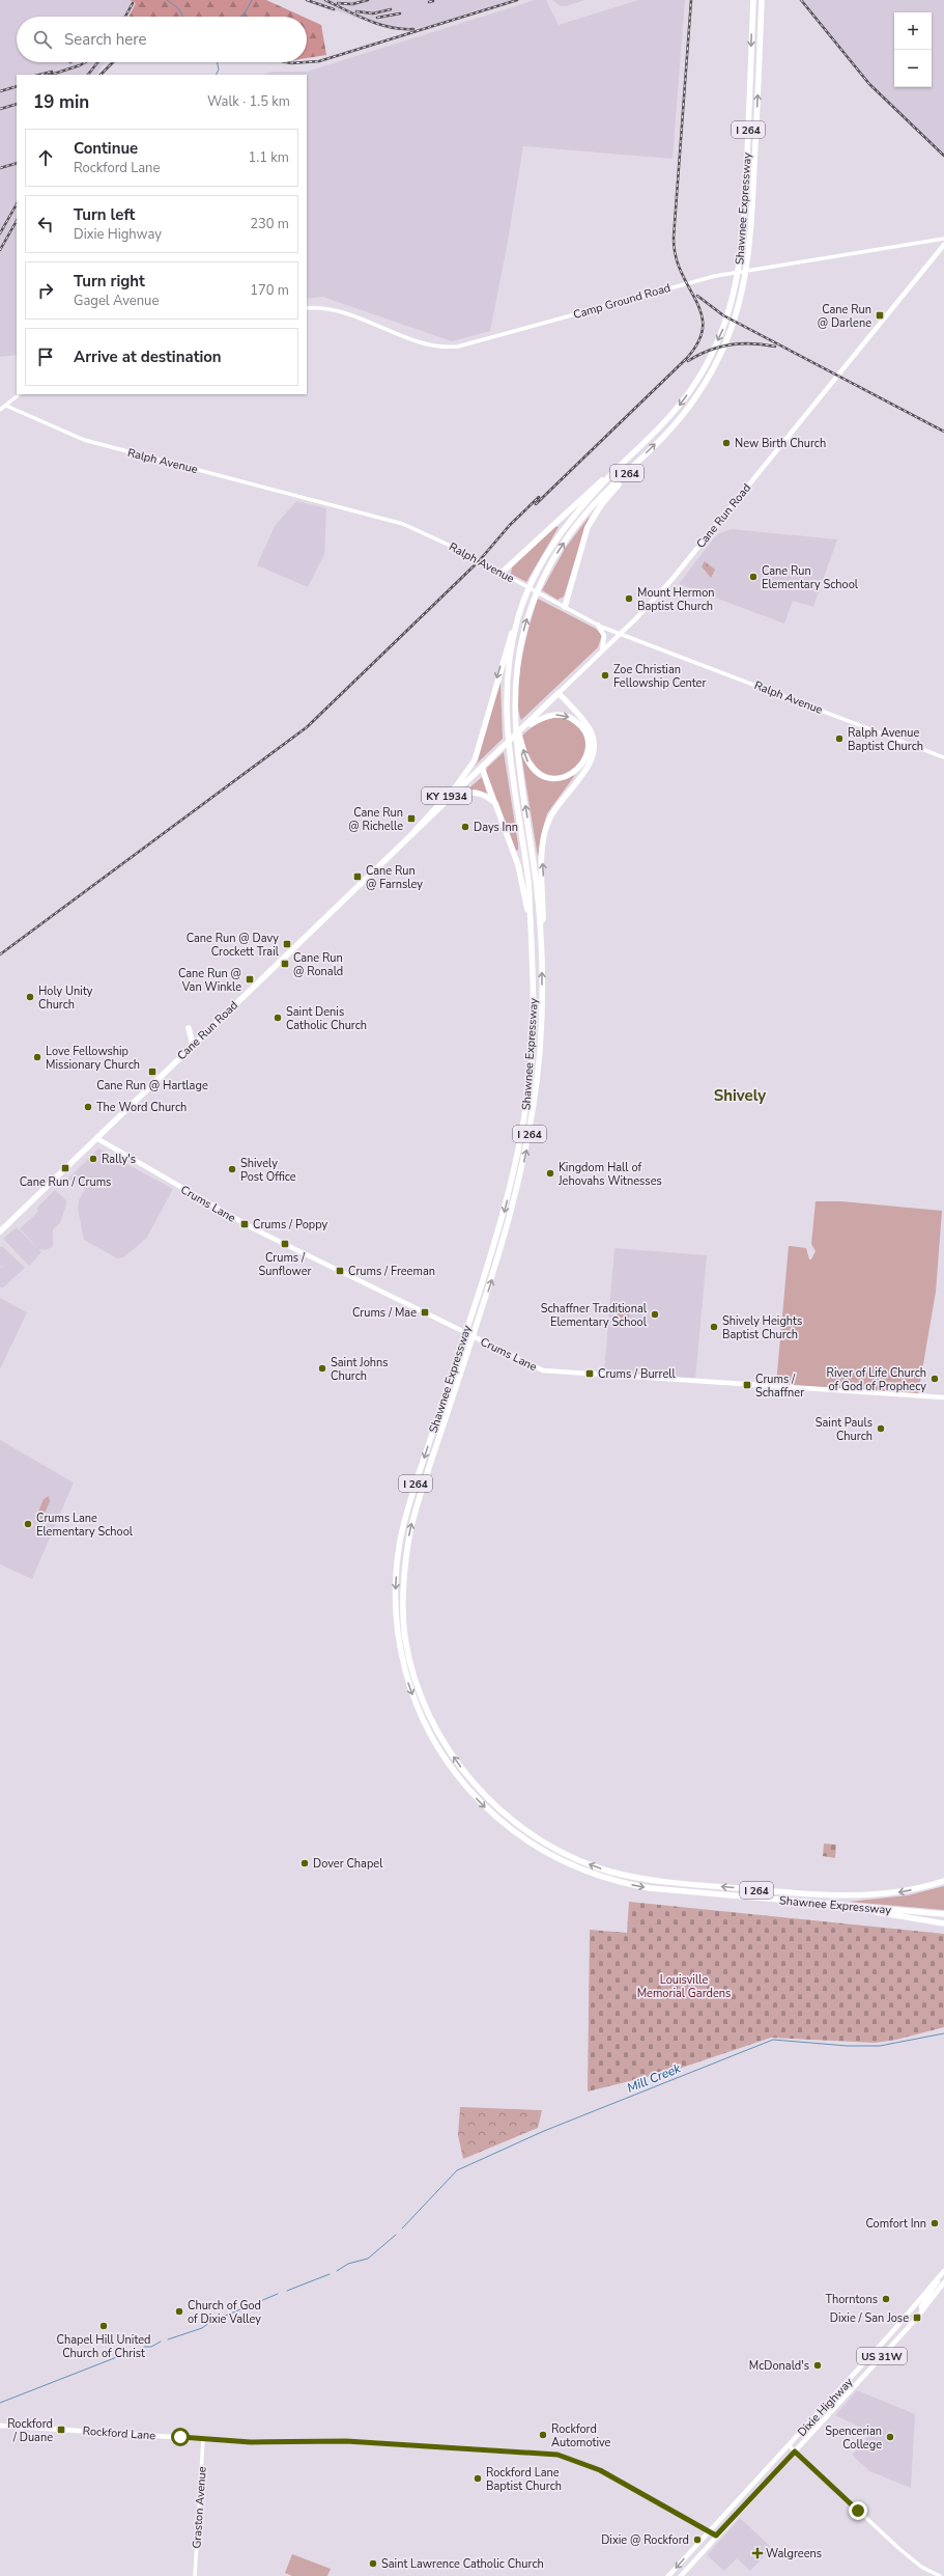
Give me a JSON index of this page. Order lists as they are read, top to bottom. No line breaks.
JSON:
{"streets":{"highway":["I 264","Shawnee Expressway","Cane Run Road","KY 1934"],"main road":["Crums Lane","US 31W","Dixie Highway","Rockford Lane"],"street":["Camp Ground Road","Ralph Avenue","Graston Avenue"]},"crossings":[["Ralph Avenue","Cane Run Road"],["Cane Run Road","Crums Lane"],["Dixie Highway","Rockford Lane"],["Rockford Lane","Graston Avenue"]],"districts":["Shively"],"water":["Mill Creek"],"parks":["Louisville Memorial Gardens"],"places":{"transit":["Cane Run @ Darlene","Cane Run @ Richelle","Cane Run @ Farnsley","Cane Run @ Davy Crockett Trail","Cane Run @ Ronald","Cane Run @ Van Winkle","Cane Run @ Hartlage","Cane Run / Crums","Crums / Poppy","Crums / Sunflower","Crums / Freeman","Crums / Mae","Crums / Burrell","Crums / Schaffner","Dixie / San Jose","Rockford / Duane"],"other":["New Birth Church","Cane Run Elementary School","Mount Hermon Baptist Church","Zoe Christian Fellowship Center","Ralph Avenue Baptist Church","Days Inn","Holy Unity Church","Saint Denis Catholic Church","Love Fellowship Missionary Church","The Word Church","Rally's","Shively Post Office","Kingdom Hall of Jehovahs Witnesses","Schaffner Traditional Elementary School","Shively Heights Baptist Church","Saint Johns Church","River of Life Church of God of Prophecy","Saint Pauls Church","Crums Lane Elementary School","Dover Chapel","Comfort Inn","Thorntons","Church of God of Dixie Valley","Chapel Hill United Church of Christ","McDonald's","Rockford Automotive","Spencerian College","Rockford Lane Baptist Church","Dixie @ Rockford","Saint Lawrence Catholic Church"],"health":["Walgreens"]},"page":{"map_buttons":["+","−"],"search":"Search here","heading":["19 min","Walk · 1.5 km"],"list":[["Continue","Rockford Lane","1.1 km"],["Turn left","Dixie Highway","230 m"],["Turn right","Gagel Avenue","170 m"],"Arrive at destination"]}}
